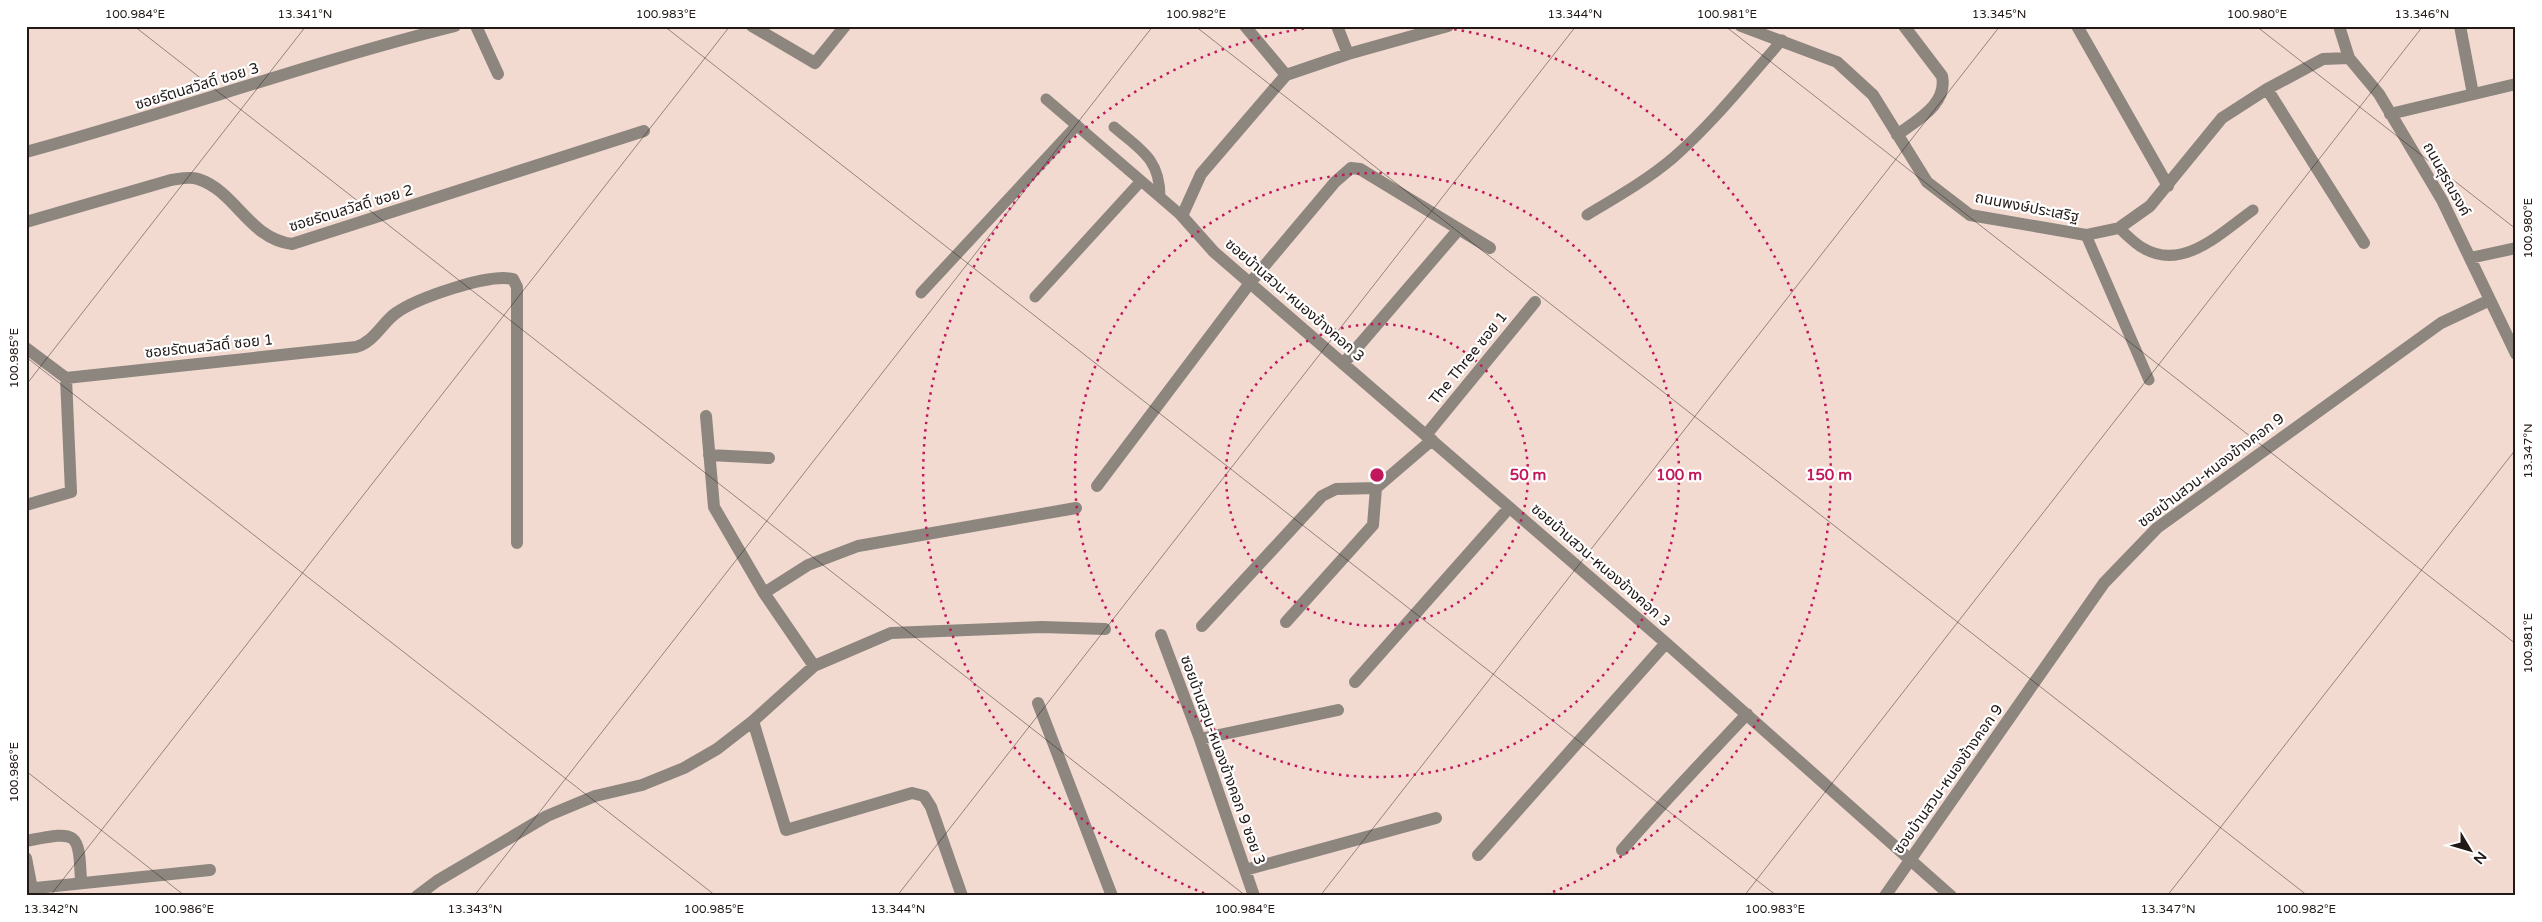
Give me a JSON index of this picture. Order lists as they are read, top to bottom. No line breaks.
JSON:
{"streets":{"street":["ซอยรัตนสวัสดิ์ ซอย 3","ถนนสุรณรงค์","ถนนพงษ์ประเสริฐ","ซอยรัตนสวัสดิ์ ซอย 2","ซอยบ้านสวน-หนองข้างคอก 3","ซอยรัตนสวัสดิ์ ซอย 1","The Three ซอย 1","ซอยบ้านสวน-หนองข้างคอก 9","ซอยบ้านสวน-หนองข้างคอก 9 ซอย 3"]},"crossings":[["ถนนสุรณรงค์","ถนนพงษ์ประเสริฐ"],["ถนนสุรณรงค์","ซอยบ้านสวน-หนองข้างคอก 9"],["ซอยบ้านสวน-หนองข้างคอก 3","The Three ซอย 1"],["ซอยบ้านสวน-หนองข้างคอก 3","ซอยบ้านสวน-หนองข้างคอก 9"]],"north":"bottom right","coordinates":["100.984°E","13.341°N","100.983°E","100.982°E","13.344°N","100.981°E","13.345°N","100.980°E","13.346°N","100.985°E","13.347°N","100.986°E","13.342°N","13.343°N"],"rings":["50 m","100 m","150 m"]}
